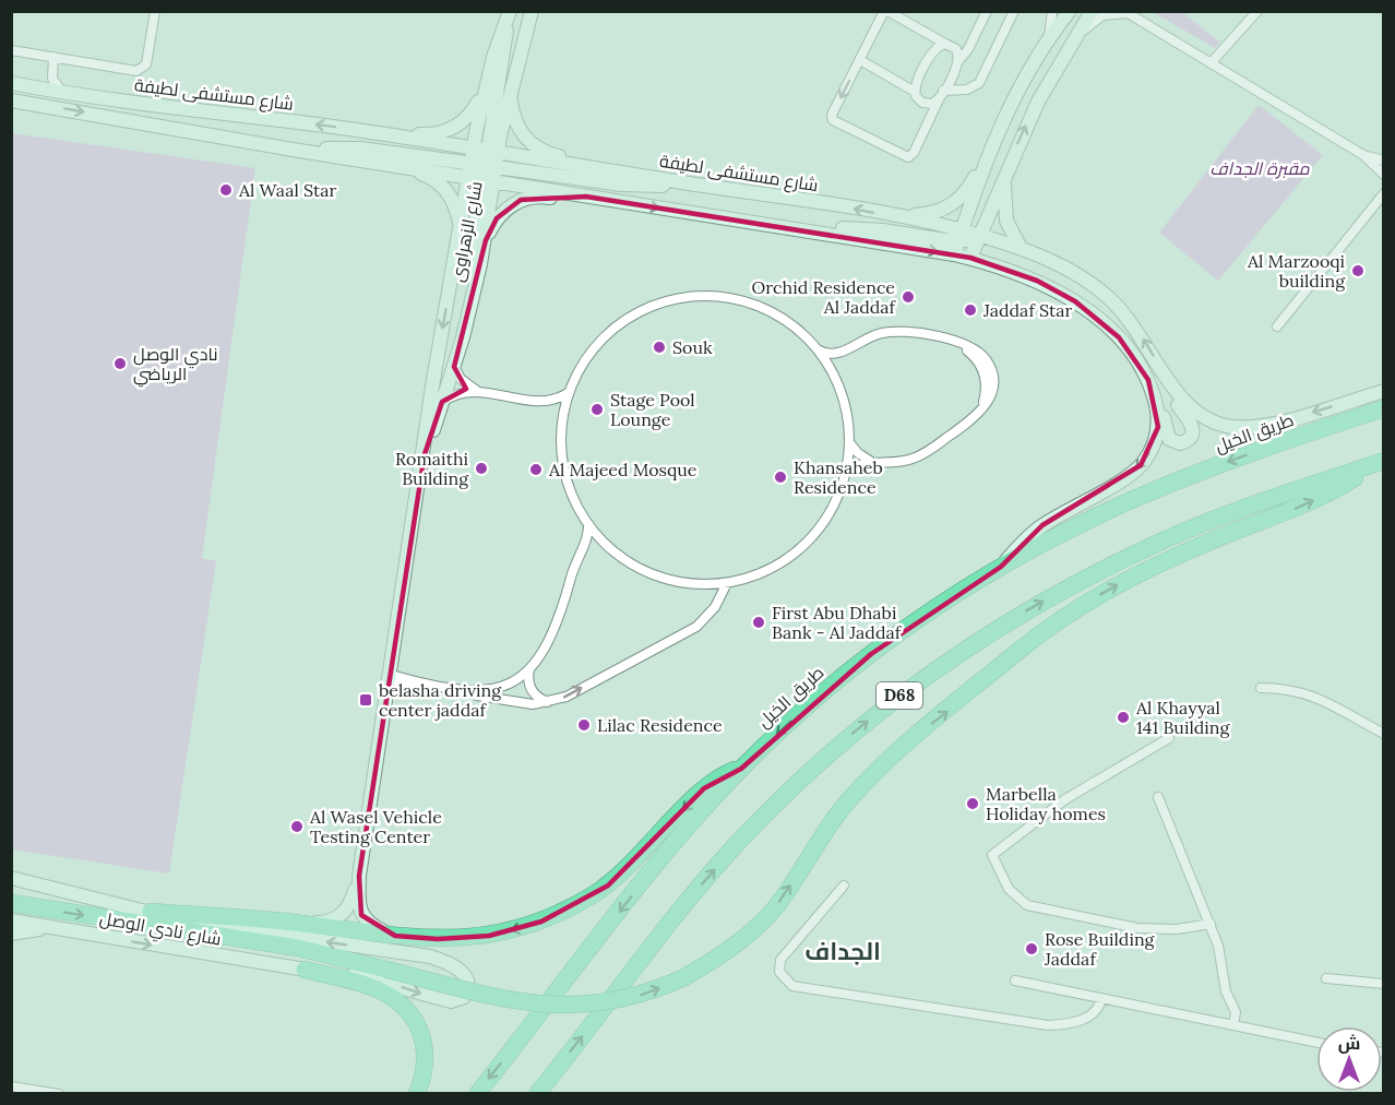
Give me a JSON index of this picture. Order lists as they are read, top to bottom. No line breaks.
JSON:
{"streets":{"highway":["طريق الخيل","D68"],"main road":["شارع مستشفى لطيفة","شارع الزهراوى","شارع نادي الوصل"]},"crossings":[["شارع مستشفى لطيفة","شارع الزهراوى"],["شارع مستشفى لطيفة","طريق الخيل"]],"districts":["الجداف"],"parks":["مقبرة الجداف"],"places":{"other":["Al Waal Star","Al Marzooqi building","Orchid Residence Al Jaddaf","Jaddaf Star","Souk","نادي الوصل الرياضي","Stage Pool Lounge","Romaithi Building","Al Majeed Mosque","Khansaheb Residence","First Abu Dhabi Bank - Al Jaddaf","Al Khayyal 141 Building","Lilac Residence","Marbella Holiday homes","Al Wasel Vehicle Testing Center","Rose Building Jaddaf"],"transit":["belasha driving center jaddaf"]},"north":"top"}
